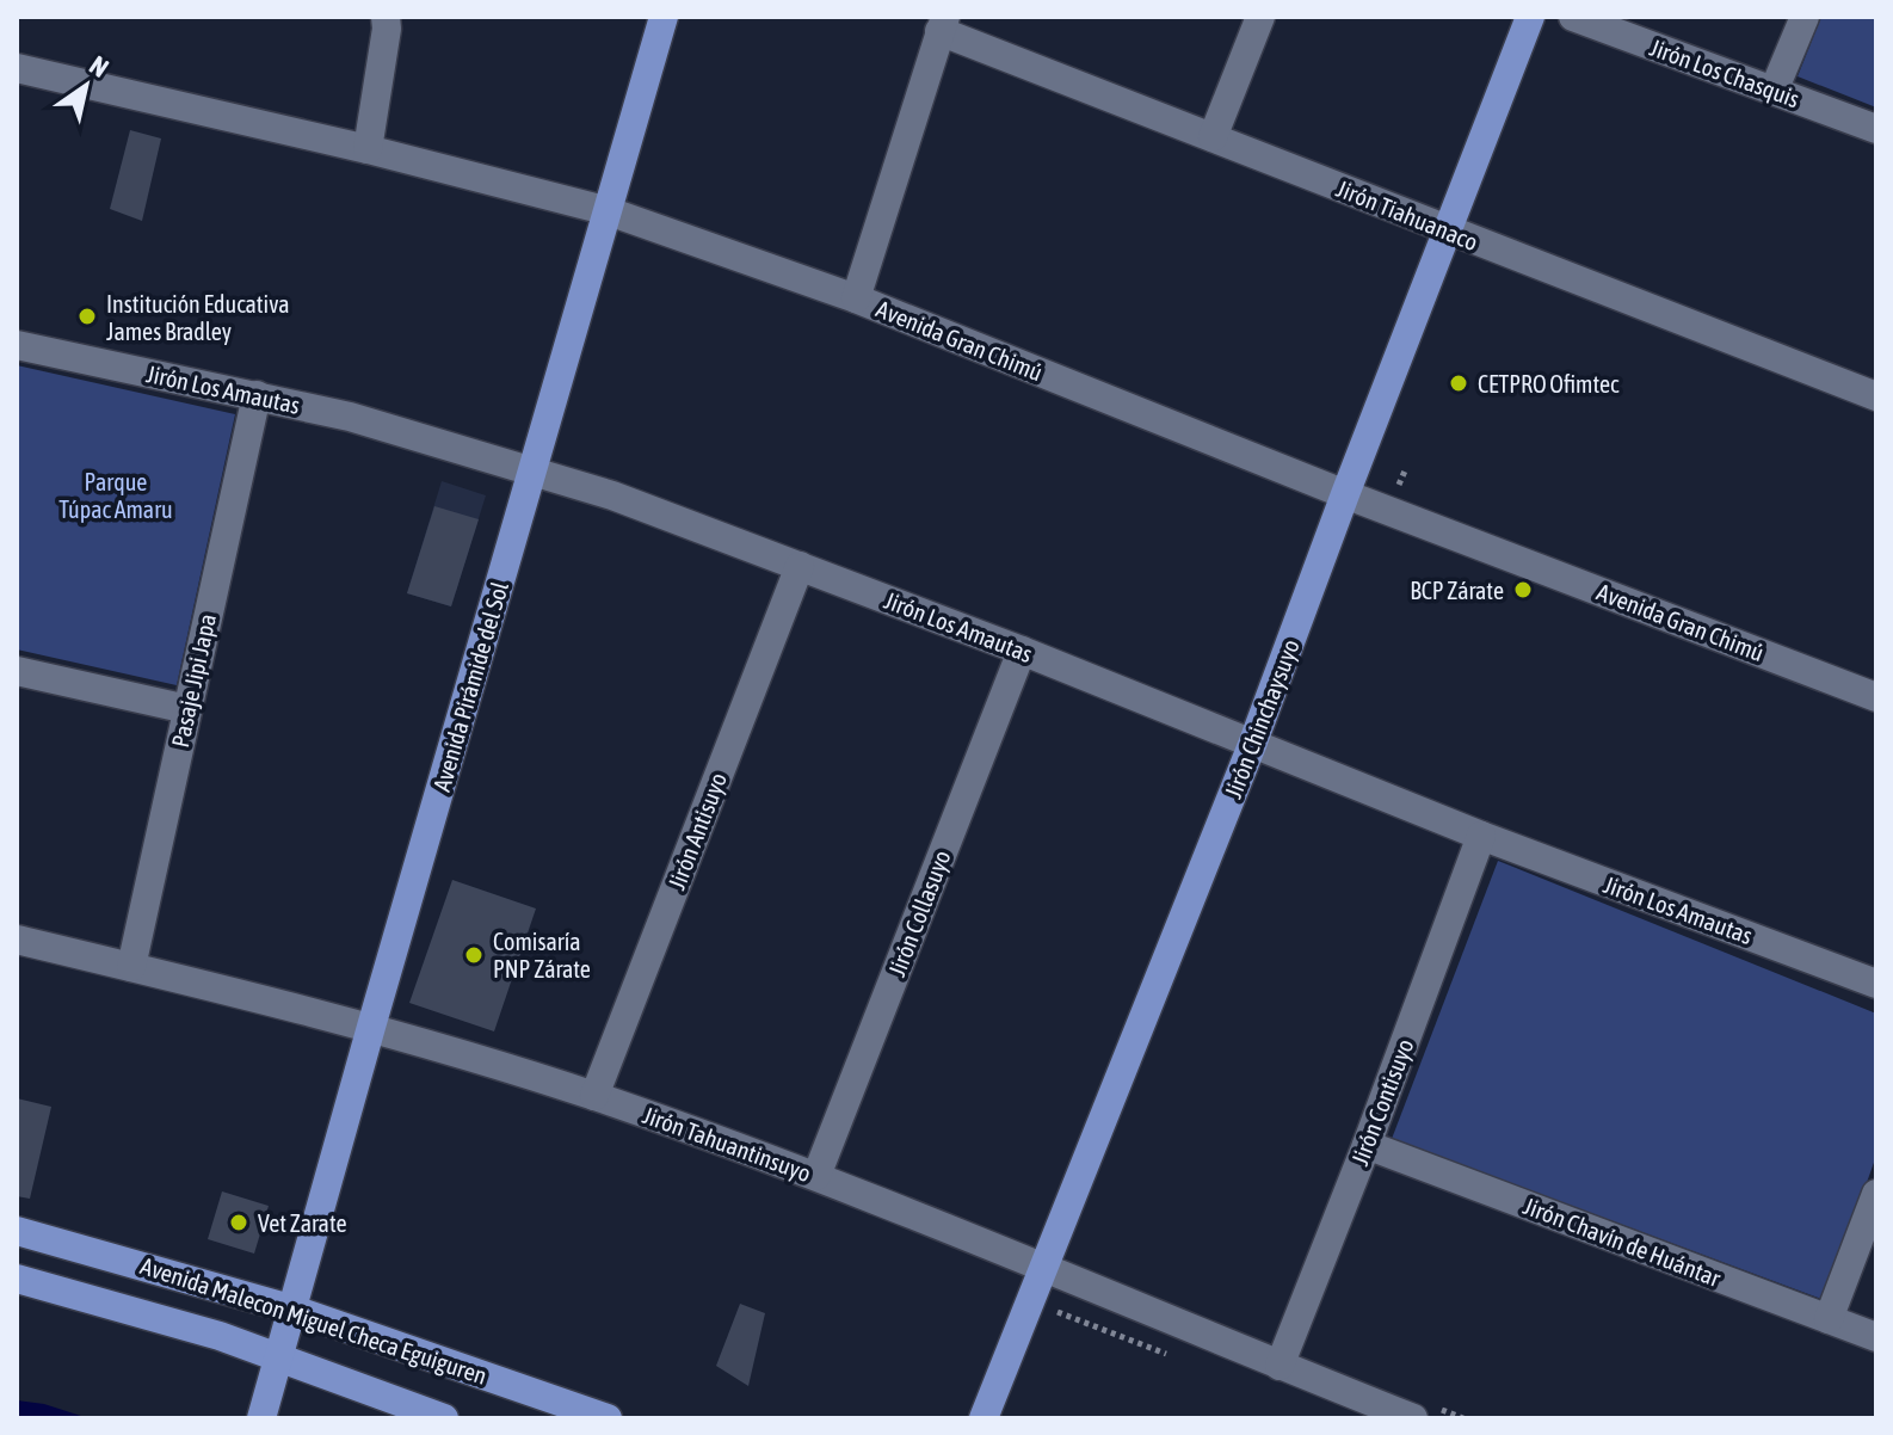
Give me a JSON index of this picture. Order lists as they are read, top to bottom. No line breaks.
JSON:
{"streets":{"main road":["Avenida Pirámide del Sol","Jirón Chinchaysuyo","Avenida Malecon Miguel Checa Eguiguren"],"street":["Jirón Los Chasquis","Jirón Tiahuanaco","Avenida Gran Chimú","Jirón Los Amautas","Pasaje Jipi Japa","Jirón Antisuyo","Jirón Collasuyo","Jirón Contisuyo","Jirón Tahuantinsuyo","Jirón Chavín de Huántar"]},"crossings":[["Jirón Tiahuanaco","Jirón Chinchaysuyo"],["Avenida Gran Chimú","Avenida Pirámide del Sol"],["Avenida Gran Chimú","Jirón Chinchaysuyo"],["Jirón Los Amautas","Pasaje Jipi Japa"],["Jirón Los Amautas","Avenida Pirámide del Sol"],["Jirón Los Amautas","Jirón Chinchaysuyo"],["Jirón Los Amautas","Jirón Antisuyo"],["Jirón Los Amautas","Jirón Collasuyo"],["Jirón Los Amautas","Jirón Contisuyo"],["Pasaje Jipi Japa","Jirón Tahuantinsuyo"],["Avenida Pirámide del Sol","Jirón Tahuantinsuyo"],["Avenida Pirámide del Sol","Avenida Malecon Miguel Checa Eguiguren"],["Jirón Chinchaysuyo","Jirón Tahuantinsuyo"],["Jirón Antisuyo","Jirón Tahuantinsuyo"],["Jirón Collasuyo","Jirón Tahuantinsuyo"],["Jirón Contisuyo","Jirón Tahuantinsuyo"],["Jirón Contisuyo","Jirón Chavín de Huántar"]],"parks":["Parque Túpac Amaru"],"places":["Institución Educativa James Bradley","CETPRO Ofimtec","BCP Zárate","Comisaría PNP Zárate","Vet Zarate"],"north":"top right"}
